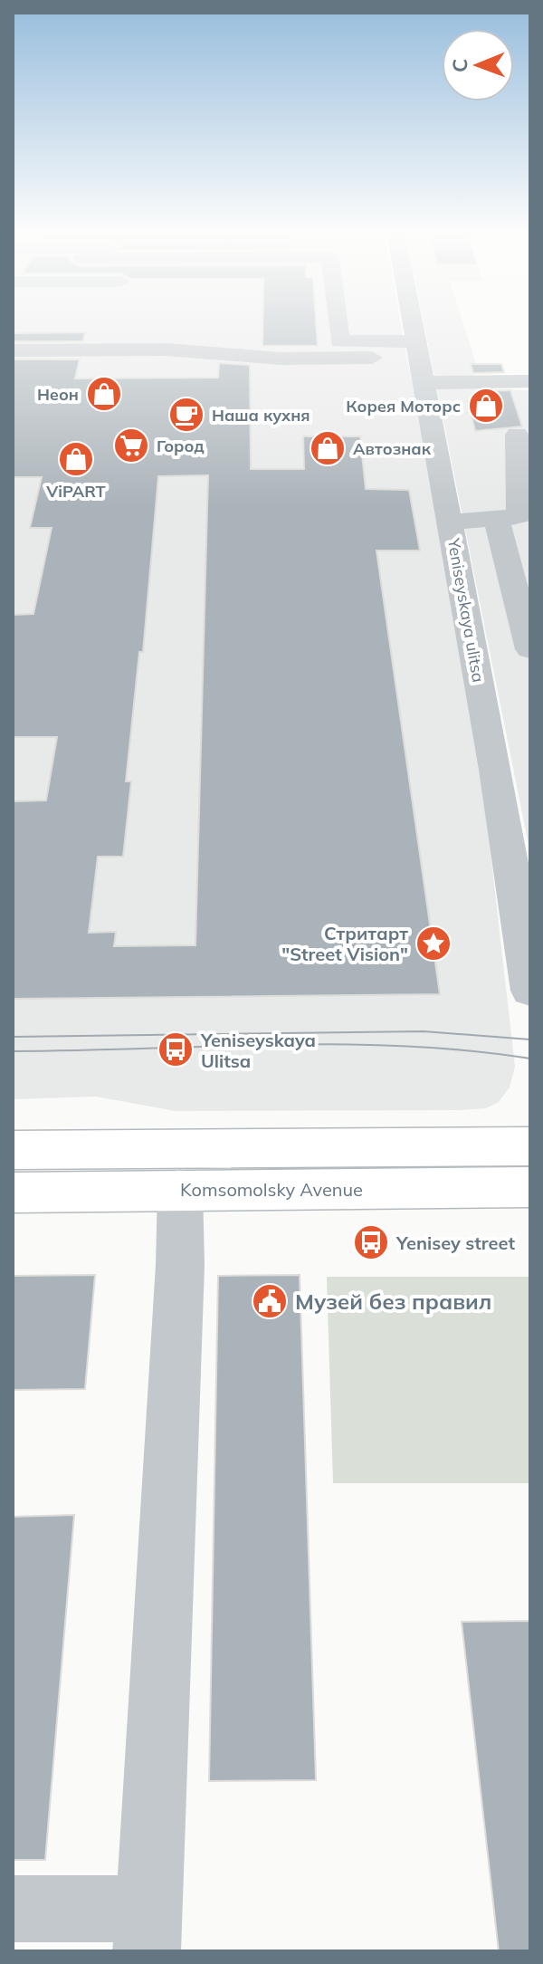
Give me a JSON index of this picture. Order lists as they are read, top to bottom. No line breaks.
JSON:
{"streets":{"main road":["Komsomolsky Avenue"],"street":["Yeniseyskaya ulitsa"]},"places":{"shop":["Неон","Корея Моторс","Автознак","ViPART"],"cafe":["Наша кухня"],"supermarket":["Город"],"place":["Стритарт \"Street Vision\""],"bus stop":["Yeniseyskaya Ulitsa","Yenisey street"],"public building":["Музей без правил"]},"north":"left"}
